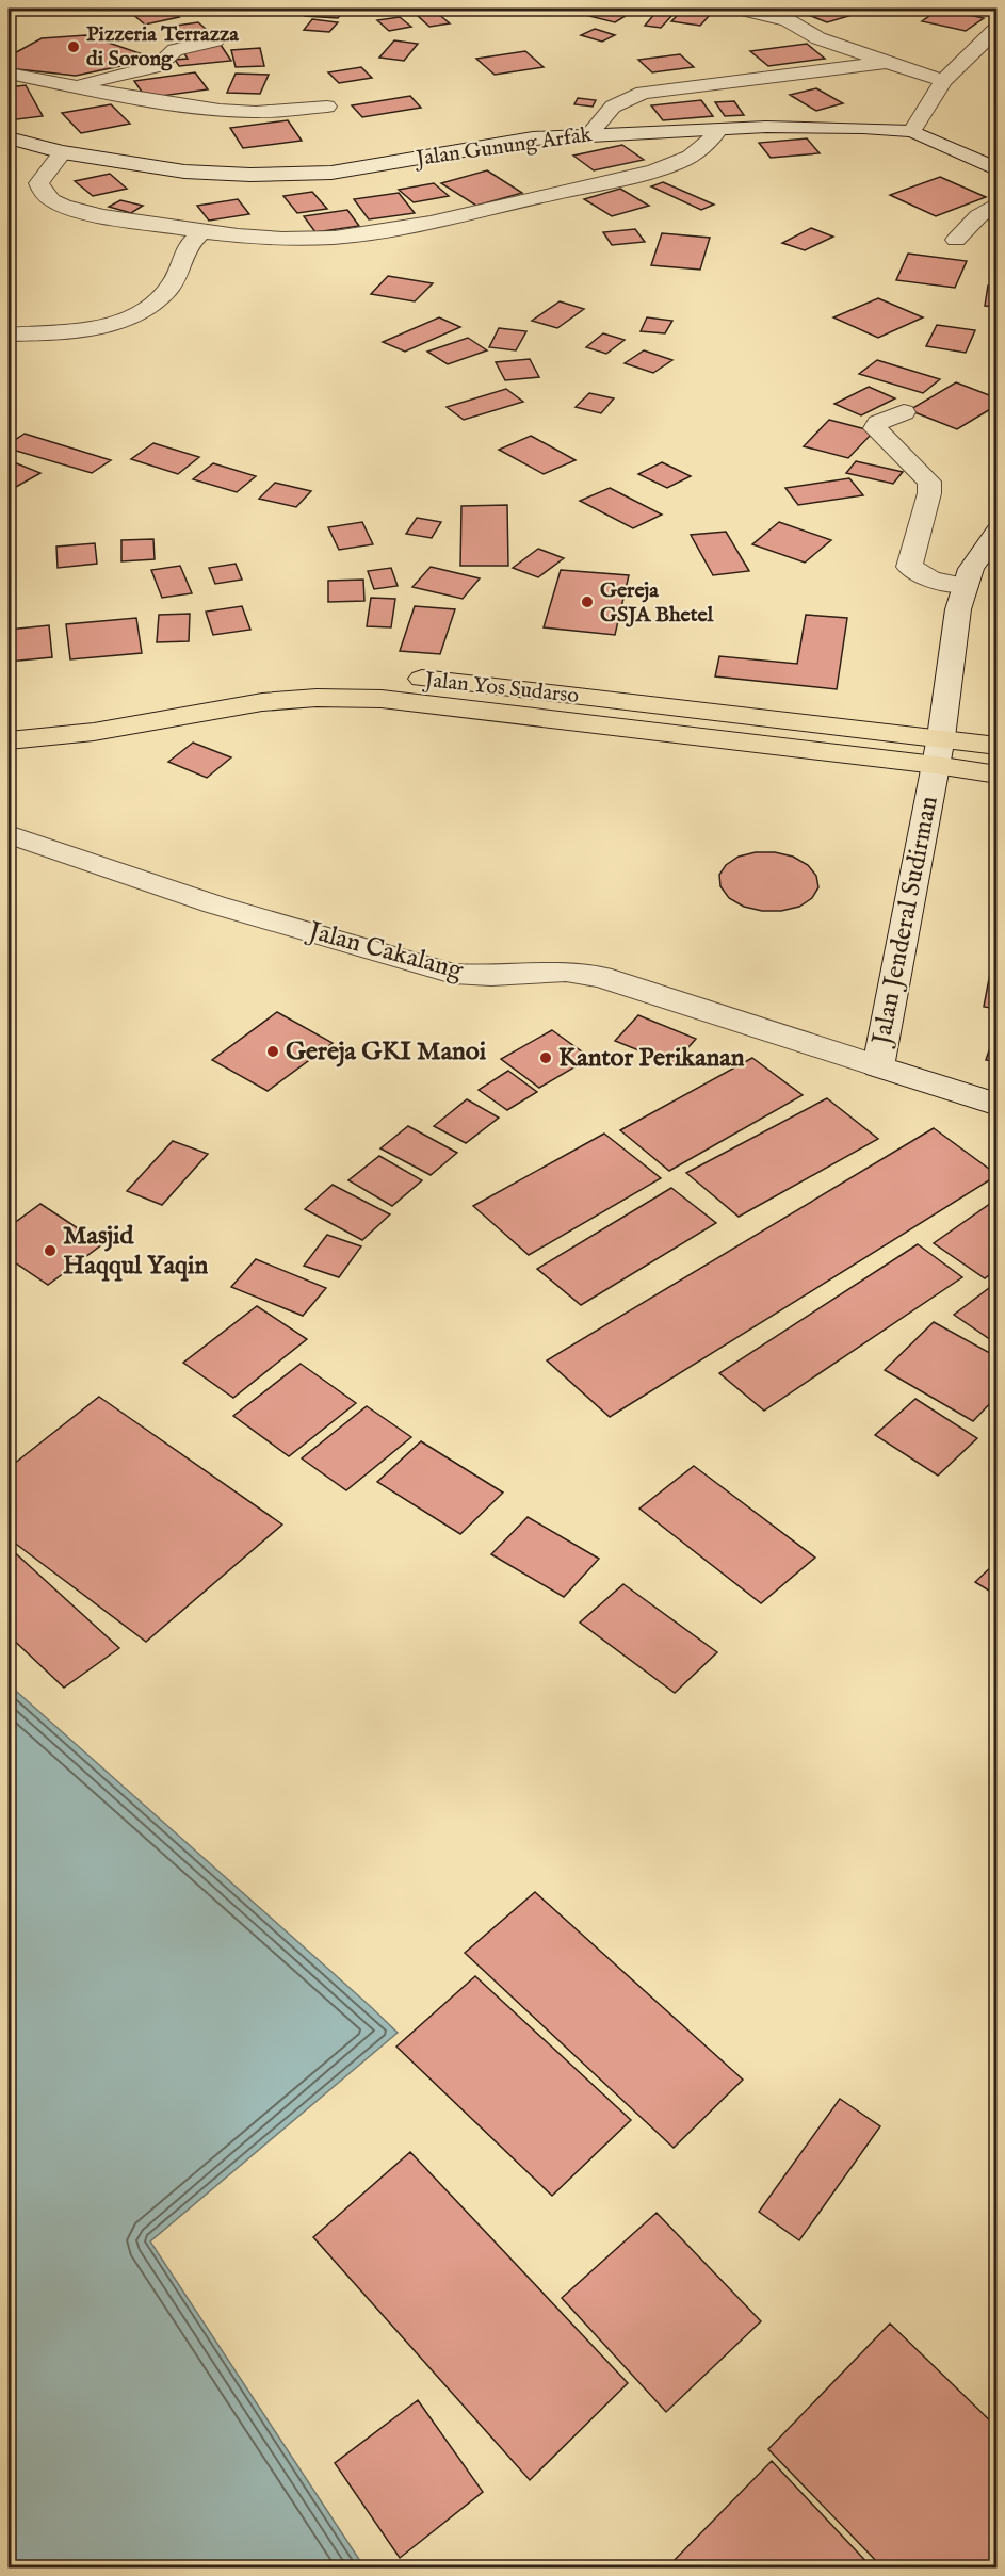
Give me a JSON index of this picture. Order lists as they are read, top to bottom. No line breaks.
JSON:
{"streets":{"highway":["Jalan Yos Sudarso"],"street":["Jalan Gunung Arfak","Jalan Jenderal Sudirman","Jalan Cakalang"]},"crossings":[["Jalan Yos Sudarso","Jalan Jenderal Sudirman"],["Jalan Jenderal Sudirman","Jalan Cakalang"]],"places":["Pizzeria Terrazza di Sorong","Gereja GSJA Bhetel","Gereja GKI Manoi","Kantor Perikanan","Masjid Haqqul Yaqin"]}
